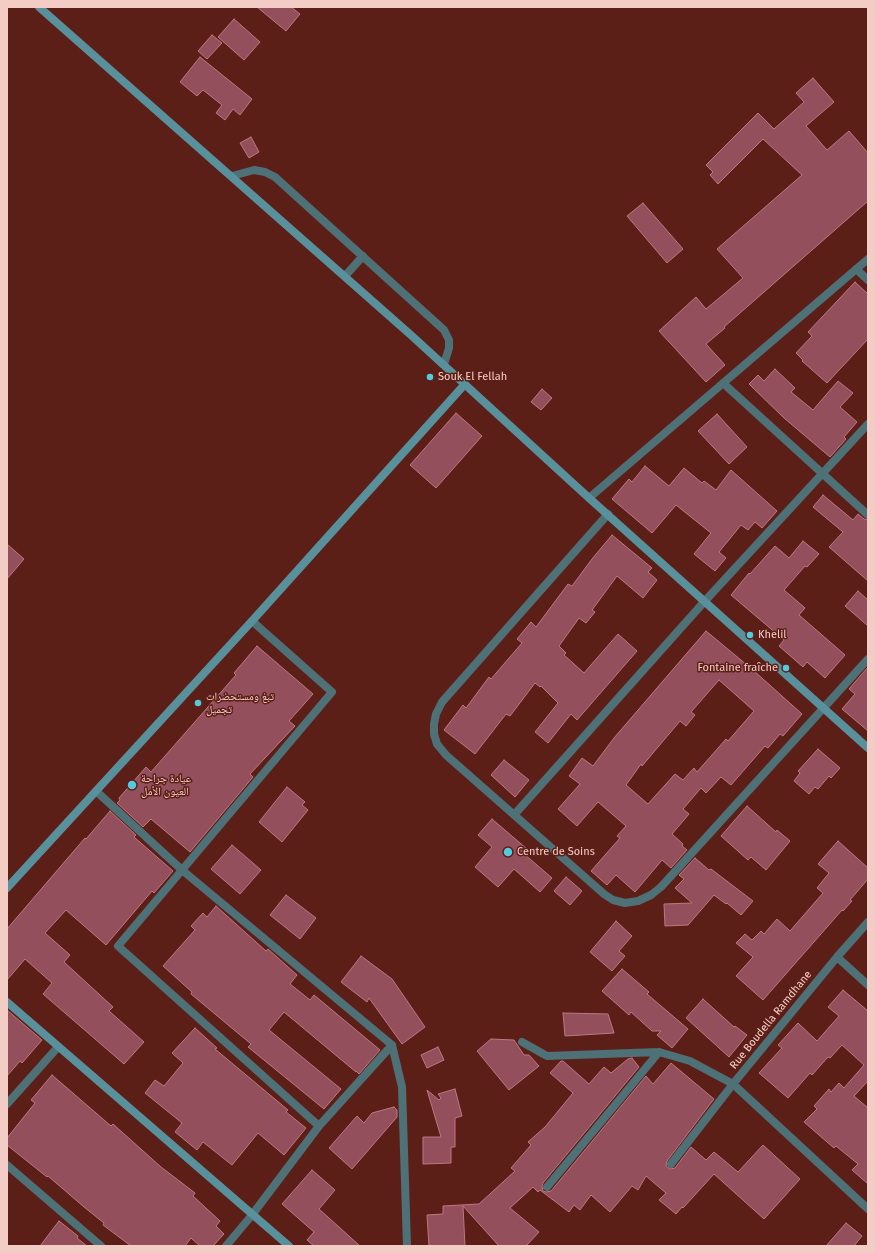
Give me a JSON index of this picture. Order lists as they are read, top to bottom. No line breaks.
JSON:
{"streets":{"street":["Rue Boudella Ramdhane"]},"places":["Souk El Fellah","Khelil","Fontaine fraîche","تبغ ومستحضرات تجميل","عيادة جراحة العيون الأمل","Centre de Soins"]}
